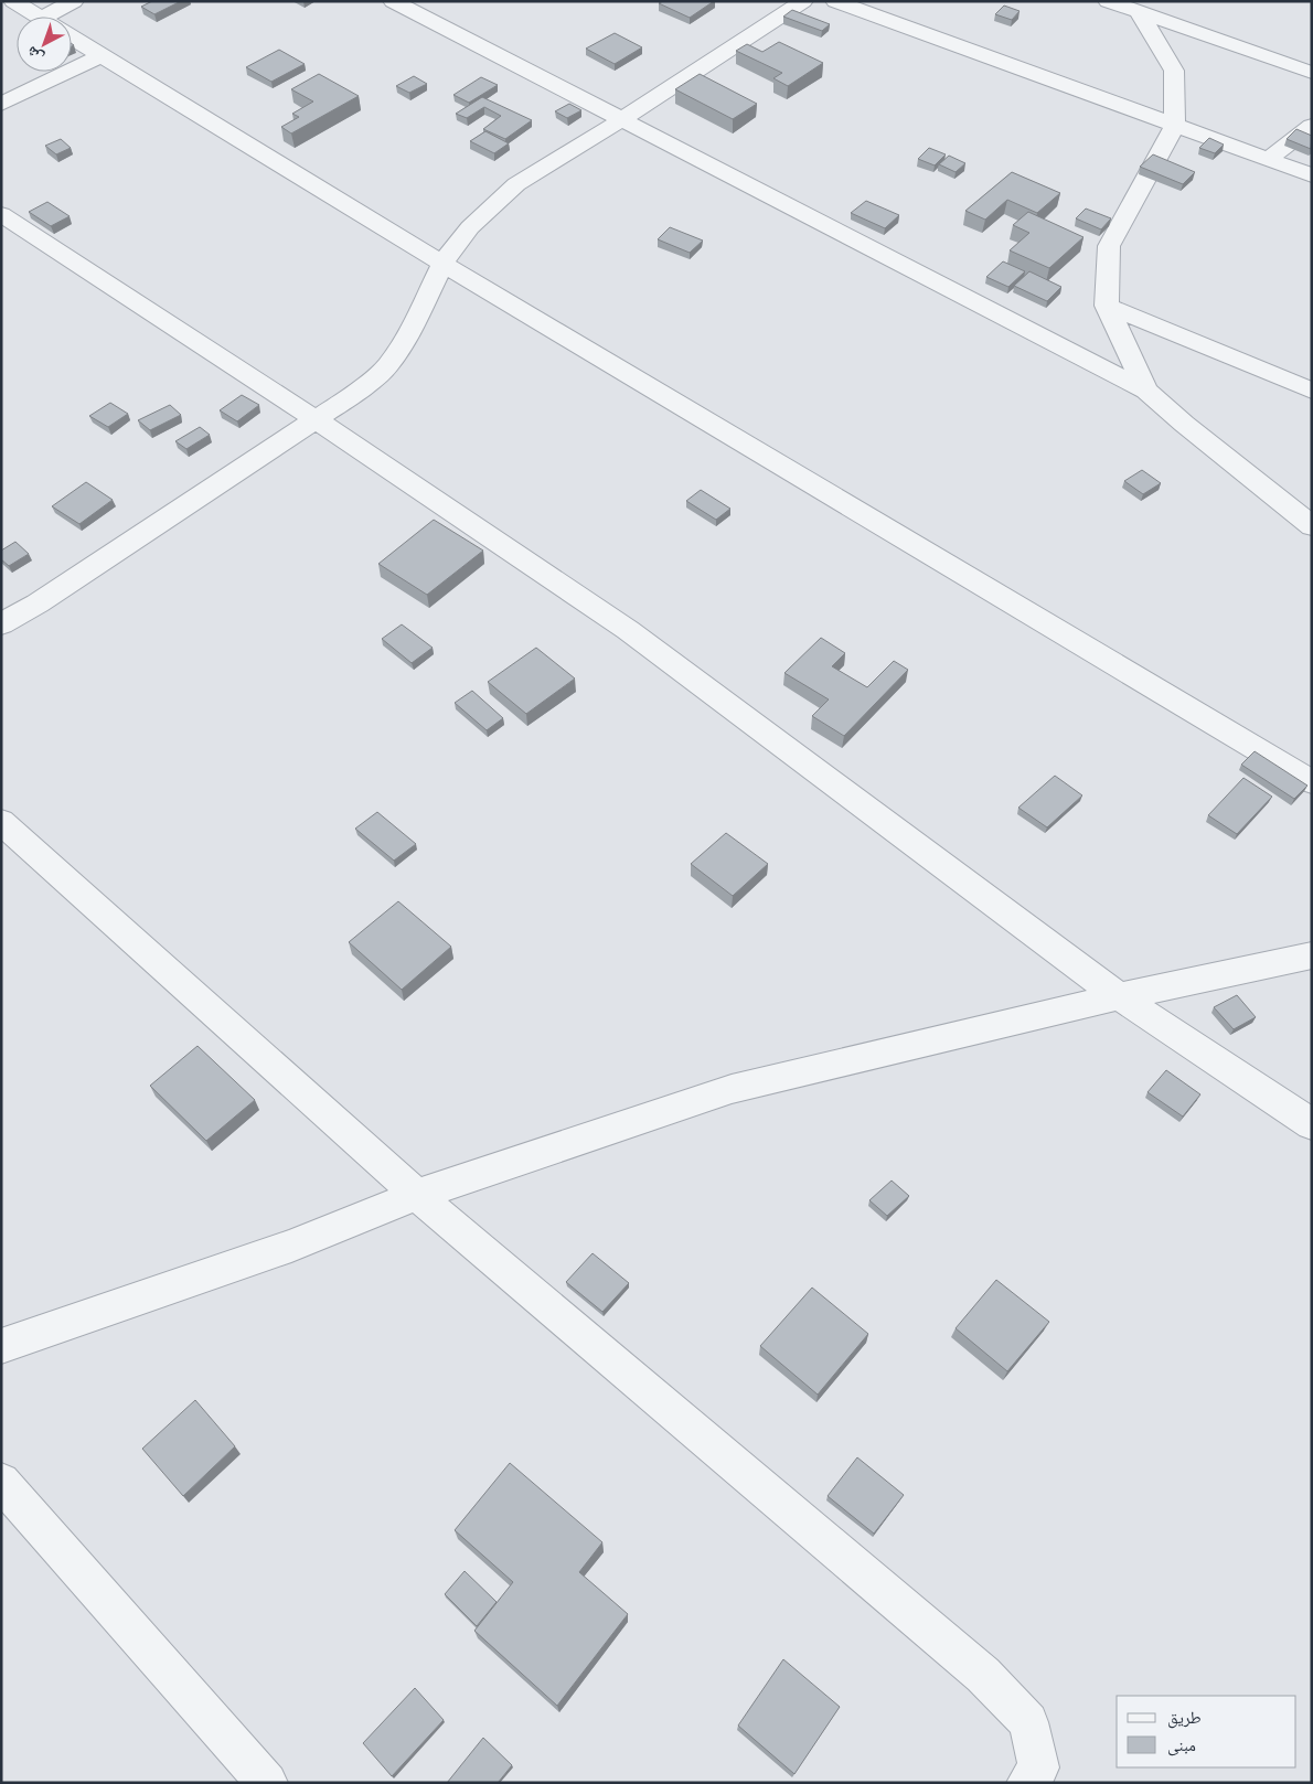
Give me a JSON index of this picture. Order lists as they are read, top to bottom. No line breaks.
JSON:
{"legend":["طريق","مبنى"],"north":"bottom left"}
